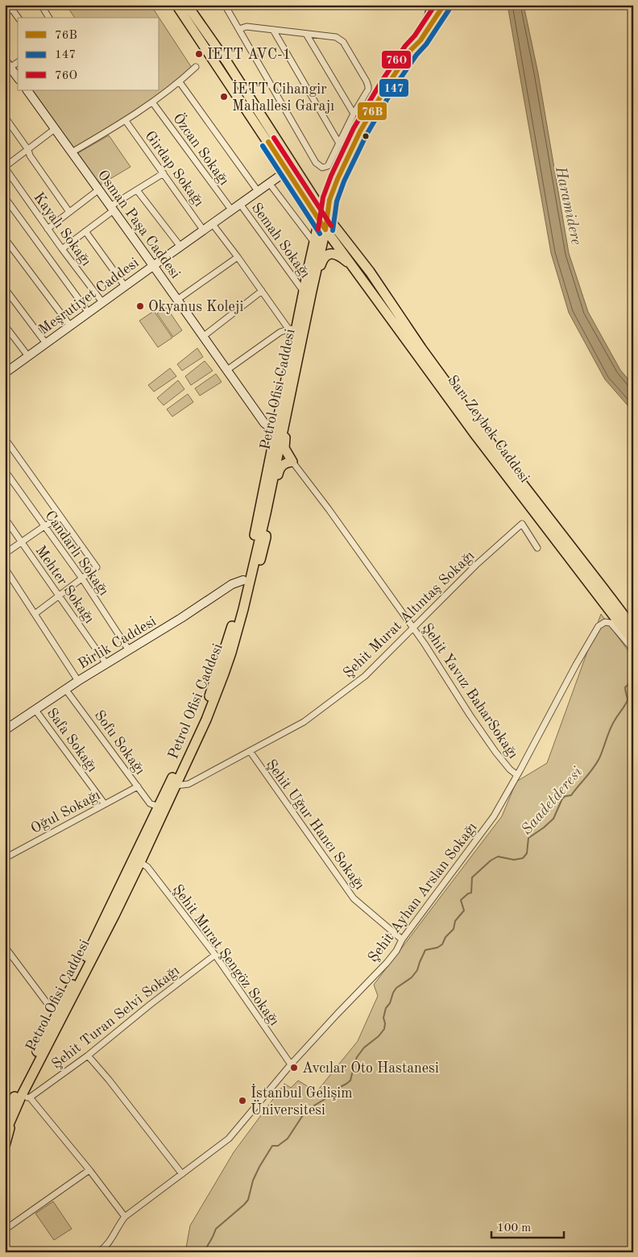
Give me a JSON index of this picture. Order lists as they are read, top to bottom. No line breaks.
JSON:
{"streets":{"main road":["Osman Paşa Caddesi","Meşrutiyet Caddesi","Petrol Ofisi Caddesi","Sarı Zeybek Caddesi","Birlik Caddesi"],"street":["Özcan Sokağı","Girdap Sokağı","Kayalı Sokağı","Semah Sokağı","Candarlı Sokağı","Mehter Sokağı","Şehit Murat Altıntaş Sokağı","Şehit Yavuz BaharSokağı","Safa Sokağı","Sofu Sokağı","Oğul Sokağı","Şehit Uğur Hancı Sokağı","Şehit Ayhan Arslan Sokağı","Şehit Murat Şengöz Sokağı","Şehit Turan Selvi Sokağı"]},"crossings":[["Özcan Sokağı","Meşrutiyet Caddesi"],["Girdap Sokağı","Meşrutiyet Caddesi"],["Osman Paşa Caddesi","Meşrutiyet Caddesi"],["Osman Paşa Caddesi","Petrol Ofisi Caddesi"],["Kayalı Sokağı","Meşrutiyet Caddesi"],["Semah Sokağı","Meşrutiyet Caddesi"],["Semah Sokağı","Petrol Ofisi Caddesi"],["Petrol Ofisi Caddesi","Sarı Zeybek Caddesi"],["Petrol Ofisi Caddesi","Şehit Murat Altıntaş Sokağı"],["Petrol Ofisi Caddesi","Birlik Caddesi"],["Petrol Ofisi Caddesi","Sofu Sokağı"],["Petrol Ofisi Caddesi","Şehit Murat Şengöz Sokağı"],["Petrol Ofisi Caddesi","Şehit Turan Selvi Sokağı"],["Candarlı Sokağı","Birlik Caddesi"],["Mehter Sokağı","Birlik Caddesi"],["Şehit Murat Altıntaş Sokağı","Şehit Yavuz BaharSokağı"],["Şehit Murat Altıntaş Sokağı","Şehit Uğur Hancı Sokağı"],["Birlik Caddesi","Safa Sokağı"],["Birlik Caddesi","Sofu Sokağı"],["Şehit Yavuz BaharSokağı","Şehit Ayhan Arslan Sokağı"],["Safa Sokağı","Oğul Sokağı"],["Sofu Sokağı","Oğul Sokağı"],["Şehit Uğur Hancı Sokağı","Şehit Ayhan Arslan Sokağı"],["Şehit Ayhan Arslan Sokağı","Şehit Murat Şengöz Sokağı"],["Şehit Murat Şengöz Sokağı","Şehit Turan Selvi Sokağı"]],"water":["Haramidere","Saadetderesi"],"places":["IETT AVC-1","İETT Cihangir Mahallesi Garajı","Okyanus Koleji","Avcılar Oto Hastanesi","İstanbul Gelişim Üniversitesi"],"lines":["transit line 76B","transit line 76O","transit line 147"],"legend":["76B","147","76O"],"scale_bar":"100 m"}
